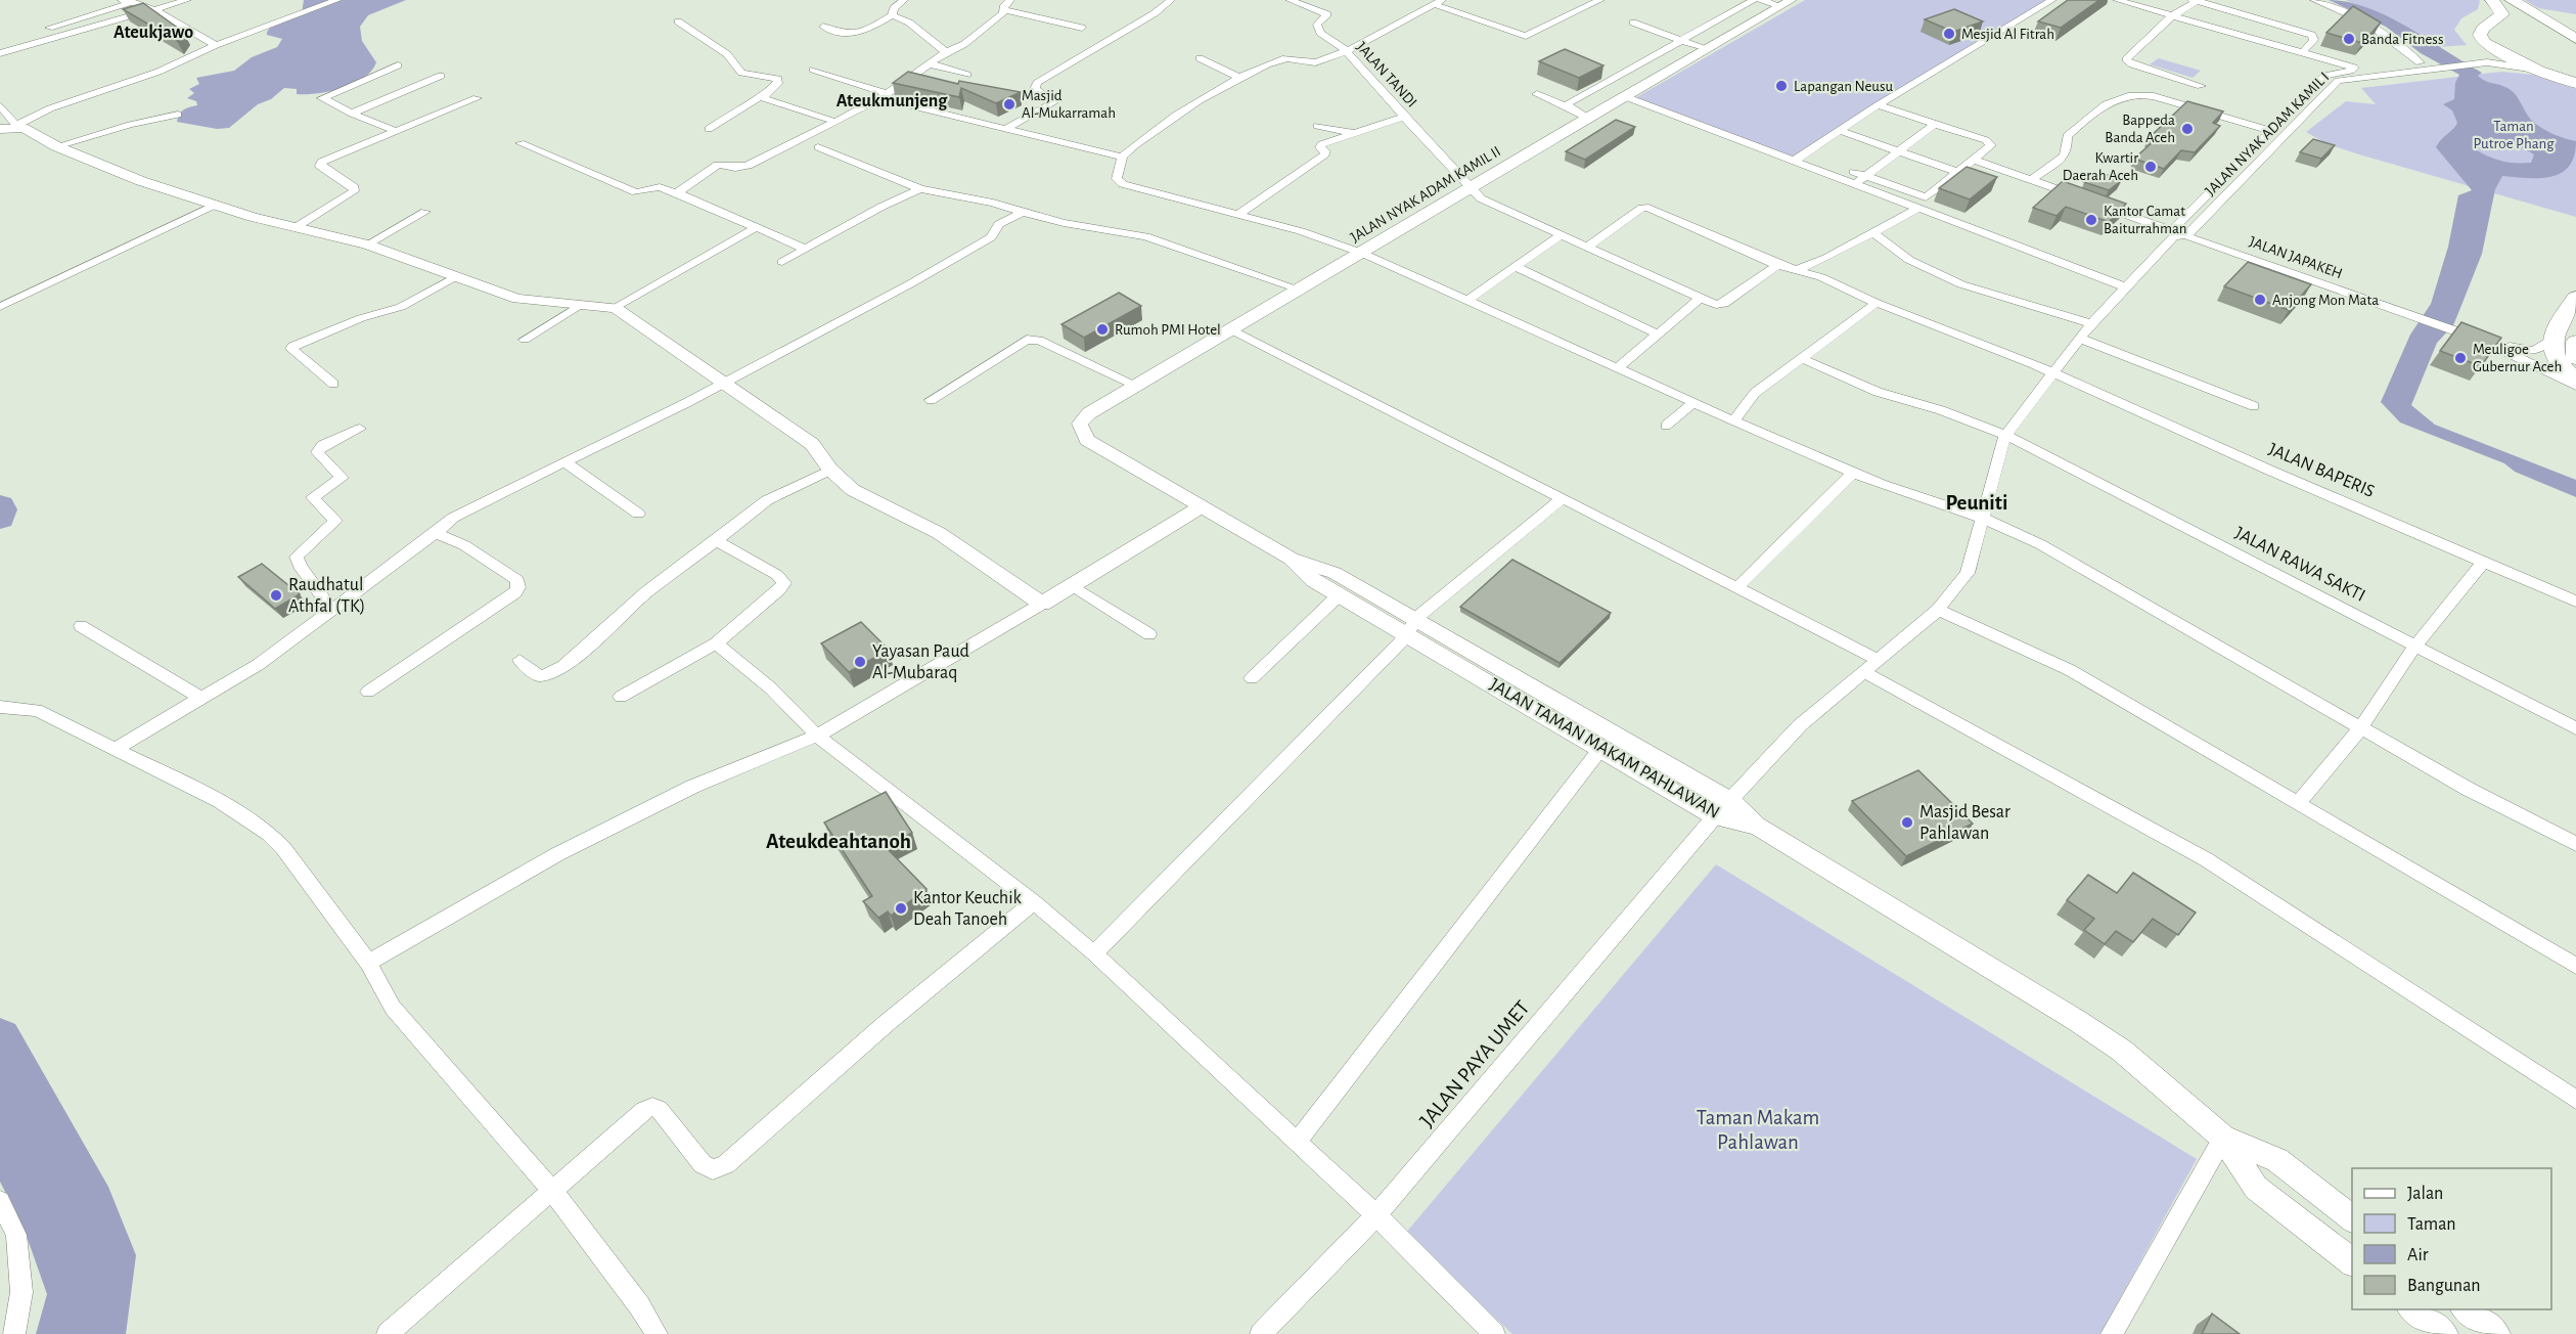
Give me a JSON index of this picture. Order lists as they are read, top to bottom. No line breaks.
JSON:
{"streets":{"street":["JALAN TANDI","JALAN NYAK ADAM KAMIL I","JALAN NYAK ADAM KAMIL II","JALAN JAPAKEH","JALAN BAPERIS","JALAN RAWA SAKTI","JALAN TAMAN MAKAM PAHLAWAN","JALAN PAYA UMET"]},"crossings":[["JALAN TANDI","JALAN NYAK ADAM KAMIL II"],["JALAN TANDI","JALAN BAPERIS"],["JALAN NYAK ADAM KAMIL I","JALAN JAPAKEH"],["JALAN NYAK ADAM KAMIL I","JALAN BAPERIS"],["JALAN NYAK ADAM KAMIL I","JALAN RAWA SAKTI"],["JALAN NYAK ADAM KAMIL I","JALAN PAYA UMET"],["JALAN NYAK ADAM KAMIL II","JALAN TAMAN MAKAM PAHLAWAN"],["JALAN RAWA SAKTI","JALAN PAYA UMET"],["JALAN TAMAN MAKAM PAHLAWAN","JALAN PAYA UMET"]],"districts":["Ateukjawo","Ateukmunjeng","Peuniti","Ateukdeahtanoh"],"parks":["Taman Putroe Phang","Taman Makam Pahlawan"],"places":["Mesjid Al Fitrah","Banda Fitness","Lapangan Neusu","Masjid Al-Mukarramah","Bappeda Banda Aceh","Kwartir Daerah Aceh","Kantor Camat Baiturrahman","Anjong Mon Mata","Rumoh PMI Hotel","Meuligoe Gubernur Aceh","Raudhatul Athfal (TK)","Yayasan Paud Al-Mubaraq","Masjid Besar Pahlawan","Kantor Keuchik Deah Tanoeh"],"legend":["Jalan","Taman","Air","Bangunan"]}
